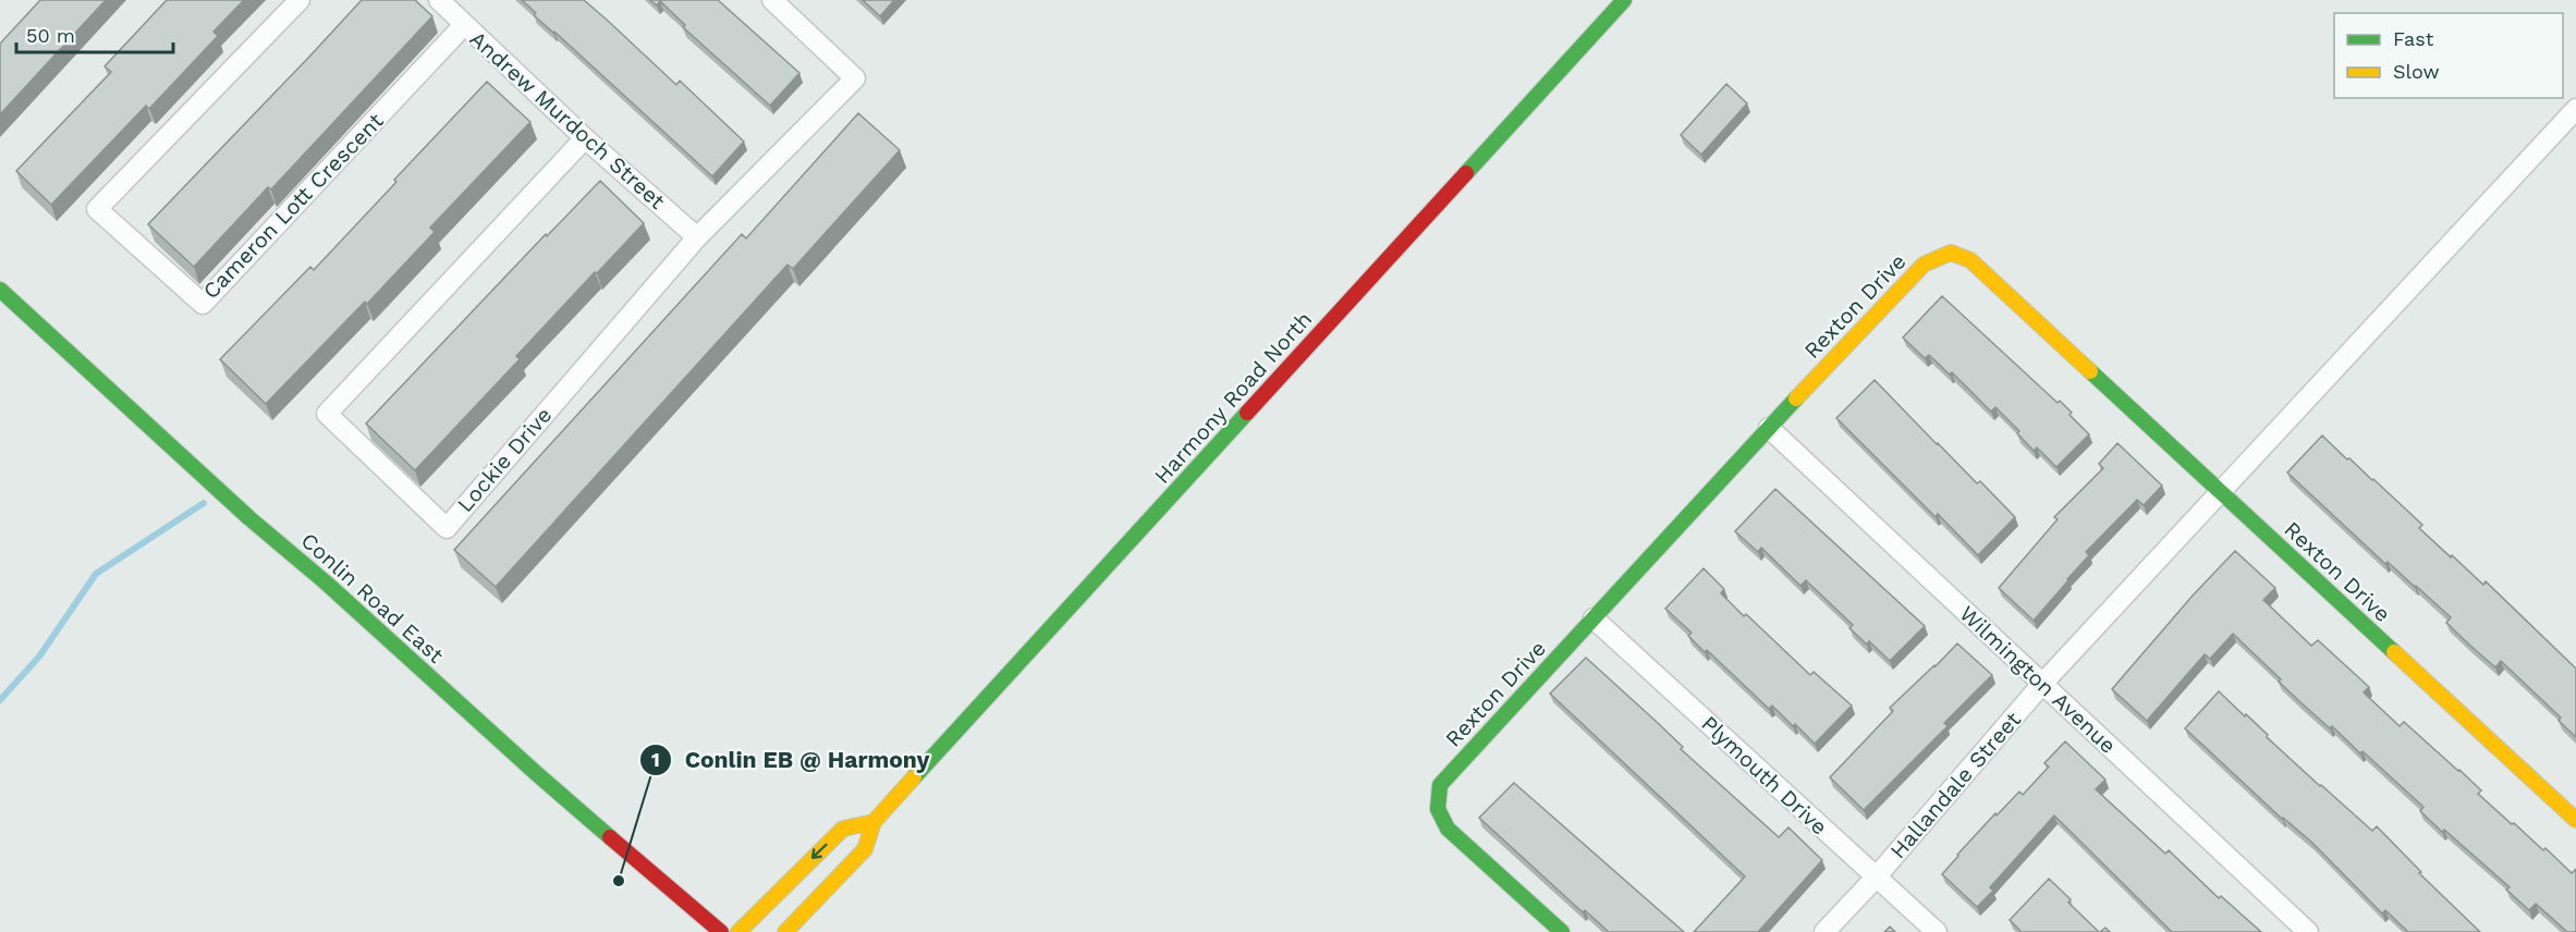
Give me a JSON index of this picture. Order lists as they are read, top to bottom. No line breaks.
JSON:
{"streets":{"street":["Andrew Murdoch Street","Cameron Lott Crescent","Rexton Drive","Harmony Road North","Lockie Drive","Conlin Road East","Wilmington Avenue","Plymouth Drive","Hallandale Street"]},"crossings":[["Andrew Murdoch Street","Cameron Lott Crescent"],["Andrew Murdoch Street","Lockie Drive"],["Rexton Drive","Wilmington Avenue"],["Rexton Drive","Plymouth Drive"],["Rexton Drive","Hallandale Street"],["Wilmington Avenue","Hallandale Street"],["Plymouth Drive","Hallandale Street"]],"places":["Conlin EB @ Harmony"],"legend":["Fast","Slow"],"scale_bar":"50 m"}
